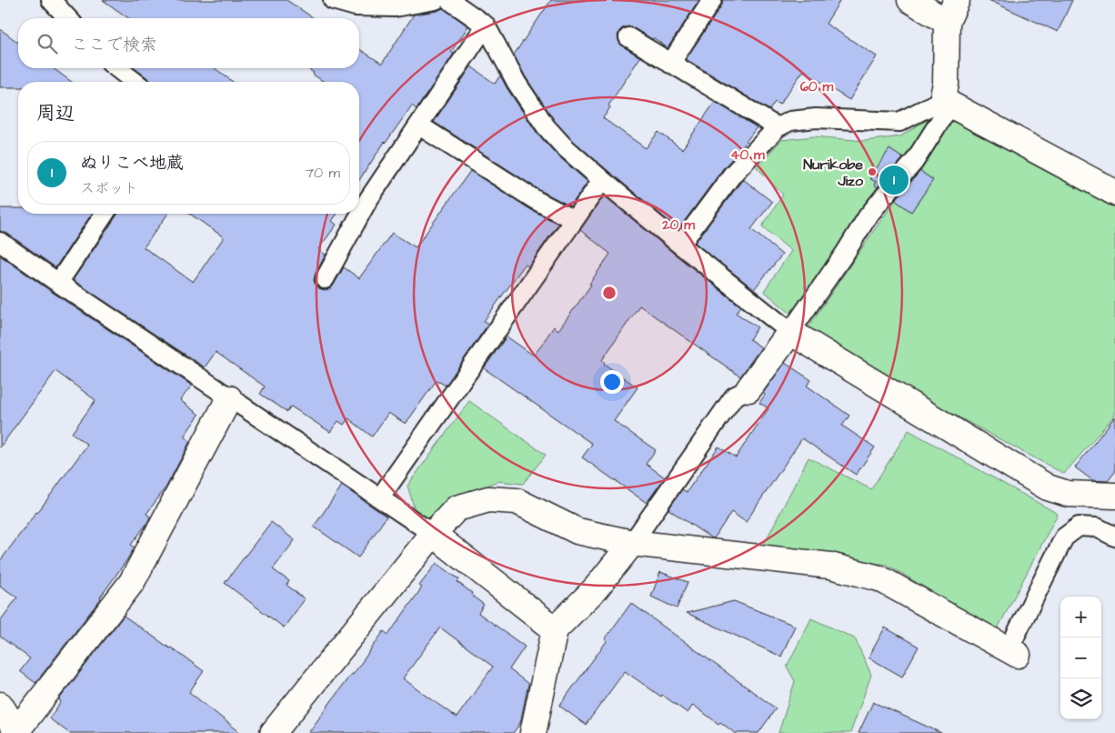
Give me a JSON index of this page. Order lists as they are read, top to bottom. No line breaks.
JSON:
{"places":["Nurikobe Jizo"],"page":{"search":"ここで検索","heading":"周辺","list":[{"mark":"1","name":"ぬりこべ地蔵","note":"スポット","value":"70 m"}],"pins":"1","map_buttons":["+","−"]},"rings":["60 m","40 m","20 m"]}
